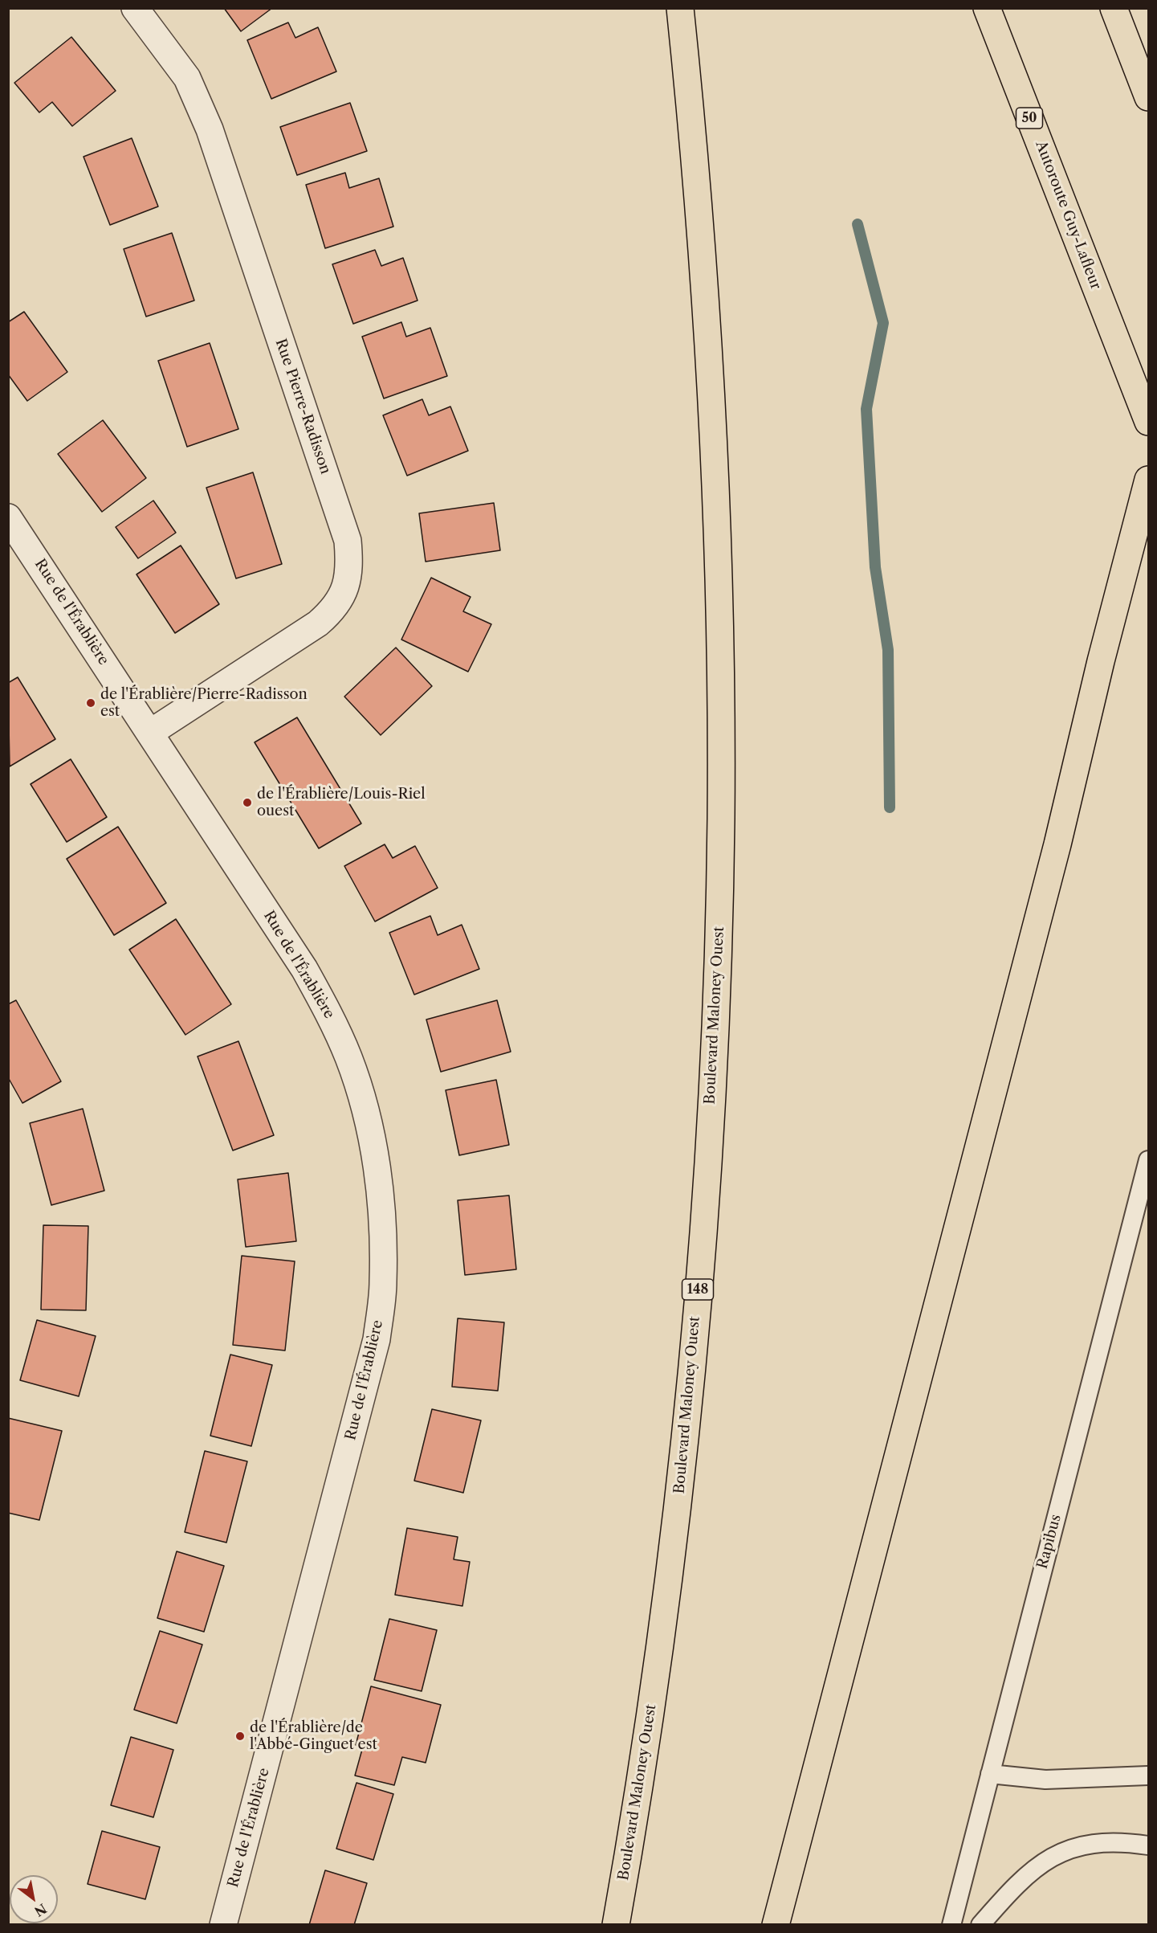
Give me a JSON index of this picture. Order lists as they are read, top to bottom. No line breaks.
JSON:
{"streets":{"highway":["50","Autoroute Guy-Lafleur","Boulevard Maloney Ouest","148"],"street":["Rue Pierre-Radisson","Rue de l'Érablière"],"lane":["Rapibus"]},"crossings":[["Rue Pierre-Radisson","Rue de l'Érablière"]],"places":["de l'Érablière/Pierre-Radisson est","de l'Érablière/Louis-Riel ouest","de l'Érablière/de l'Abbé-Ginguet est"],"north":"bottom right"}
